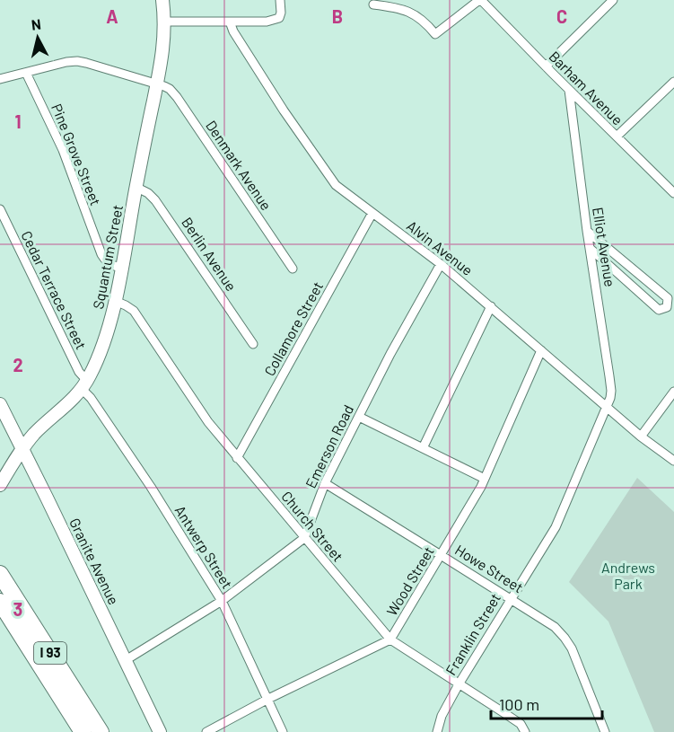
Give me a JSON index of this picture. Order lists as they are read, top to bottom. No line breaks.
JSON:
{"streets":{"highway":["I 93"],"main road":["Squantum Street","Granite Avenue"],"street":["Barham Avenue","Pine Grove Street","Denmark Avenue","Elliot Avenue","Alvin Avenue","Berlin Avenue","Cedar Terrace Street","Collamore Street","Emerson Road","Church Street","Antwerp Street","Howe Street","Wood Street","Franklin Street"]},"crossings":[["Barham Avenue","Elliot Avenue"],["Pine Grove Street","Denmark Avenue"],["Pine Grove Street","Squantum Street"],["Denmark Avenue","Squantum Street"],["Elliot Avenue","Alvin Avenue"],["Elliot Avenue","Franklin Street"],["Alvin Avenue","Collamore Street"],["Alvin Avenue","Emerson Road"],["Alvin Avenue","Wood Street"],["Alvin Avenue","Franklin Street"],["Berlin Avenue","Squantum Street"],["Squantum Street","Cedar Terrace Street"],["Squantum Street","Church Street"],["Squantum Street","Antwerp Street"],["Squantum Street","Granite Avenue"],["Cedar Terrace Street","Antwerp Street"],["Collamore Street","Church Street"],["Emerson Road","Church Street"],["Emerson Road","Howe Street"],["Church Street","Wood Street"],["Church Street","Franklin Street"],["Howe Street","Wood Street"],["Howe Street","Franklin Street"]],"parks":["Andrews Park"],"scale_bar":"100 m","north":"top","grid":{"columns":["A","B","C"],"rows":["1","2","3"]}}
